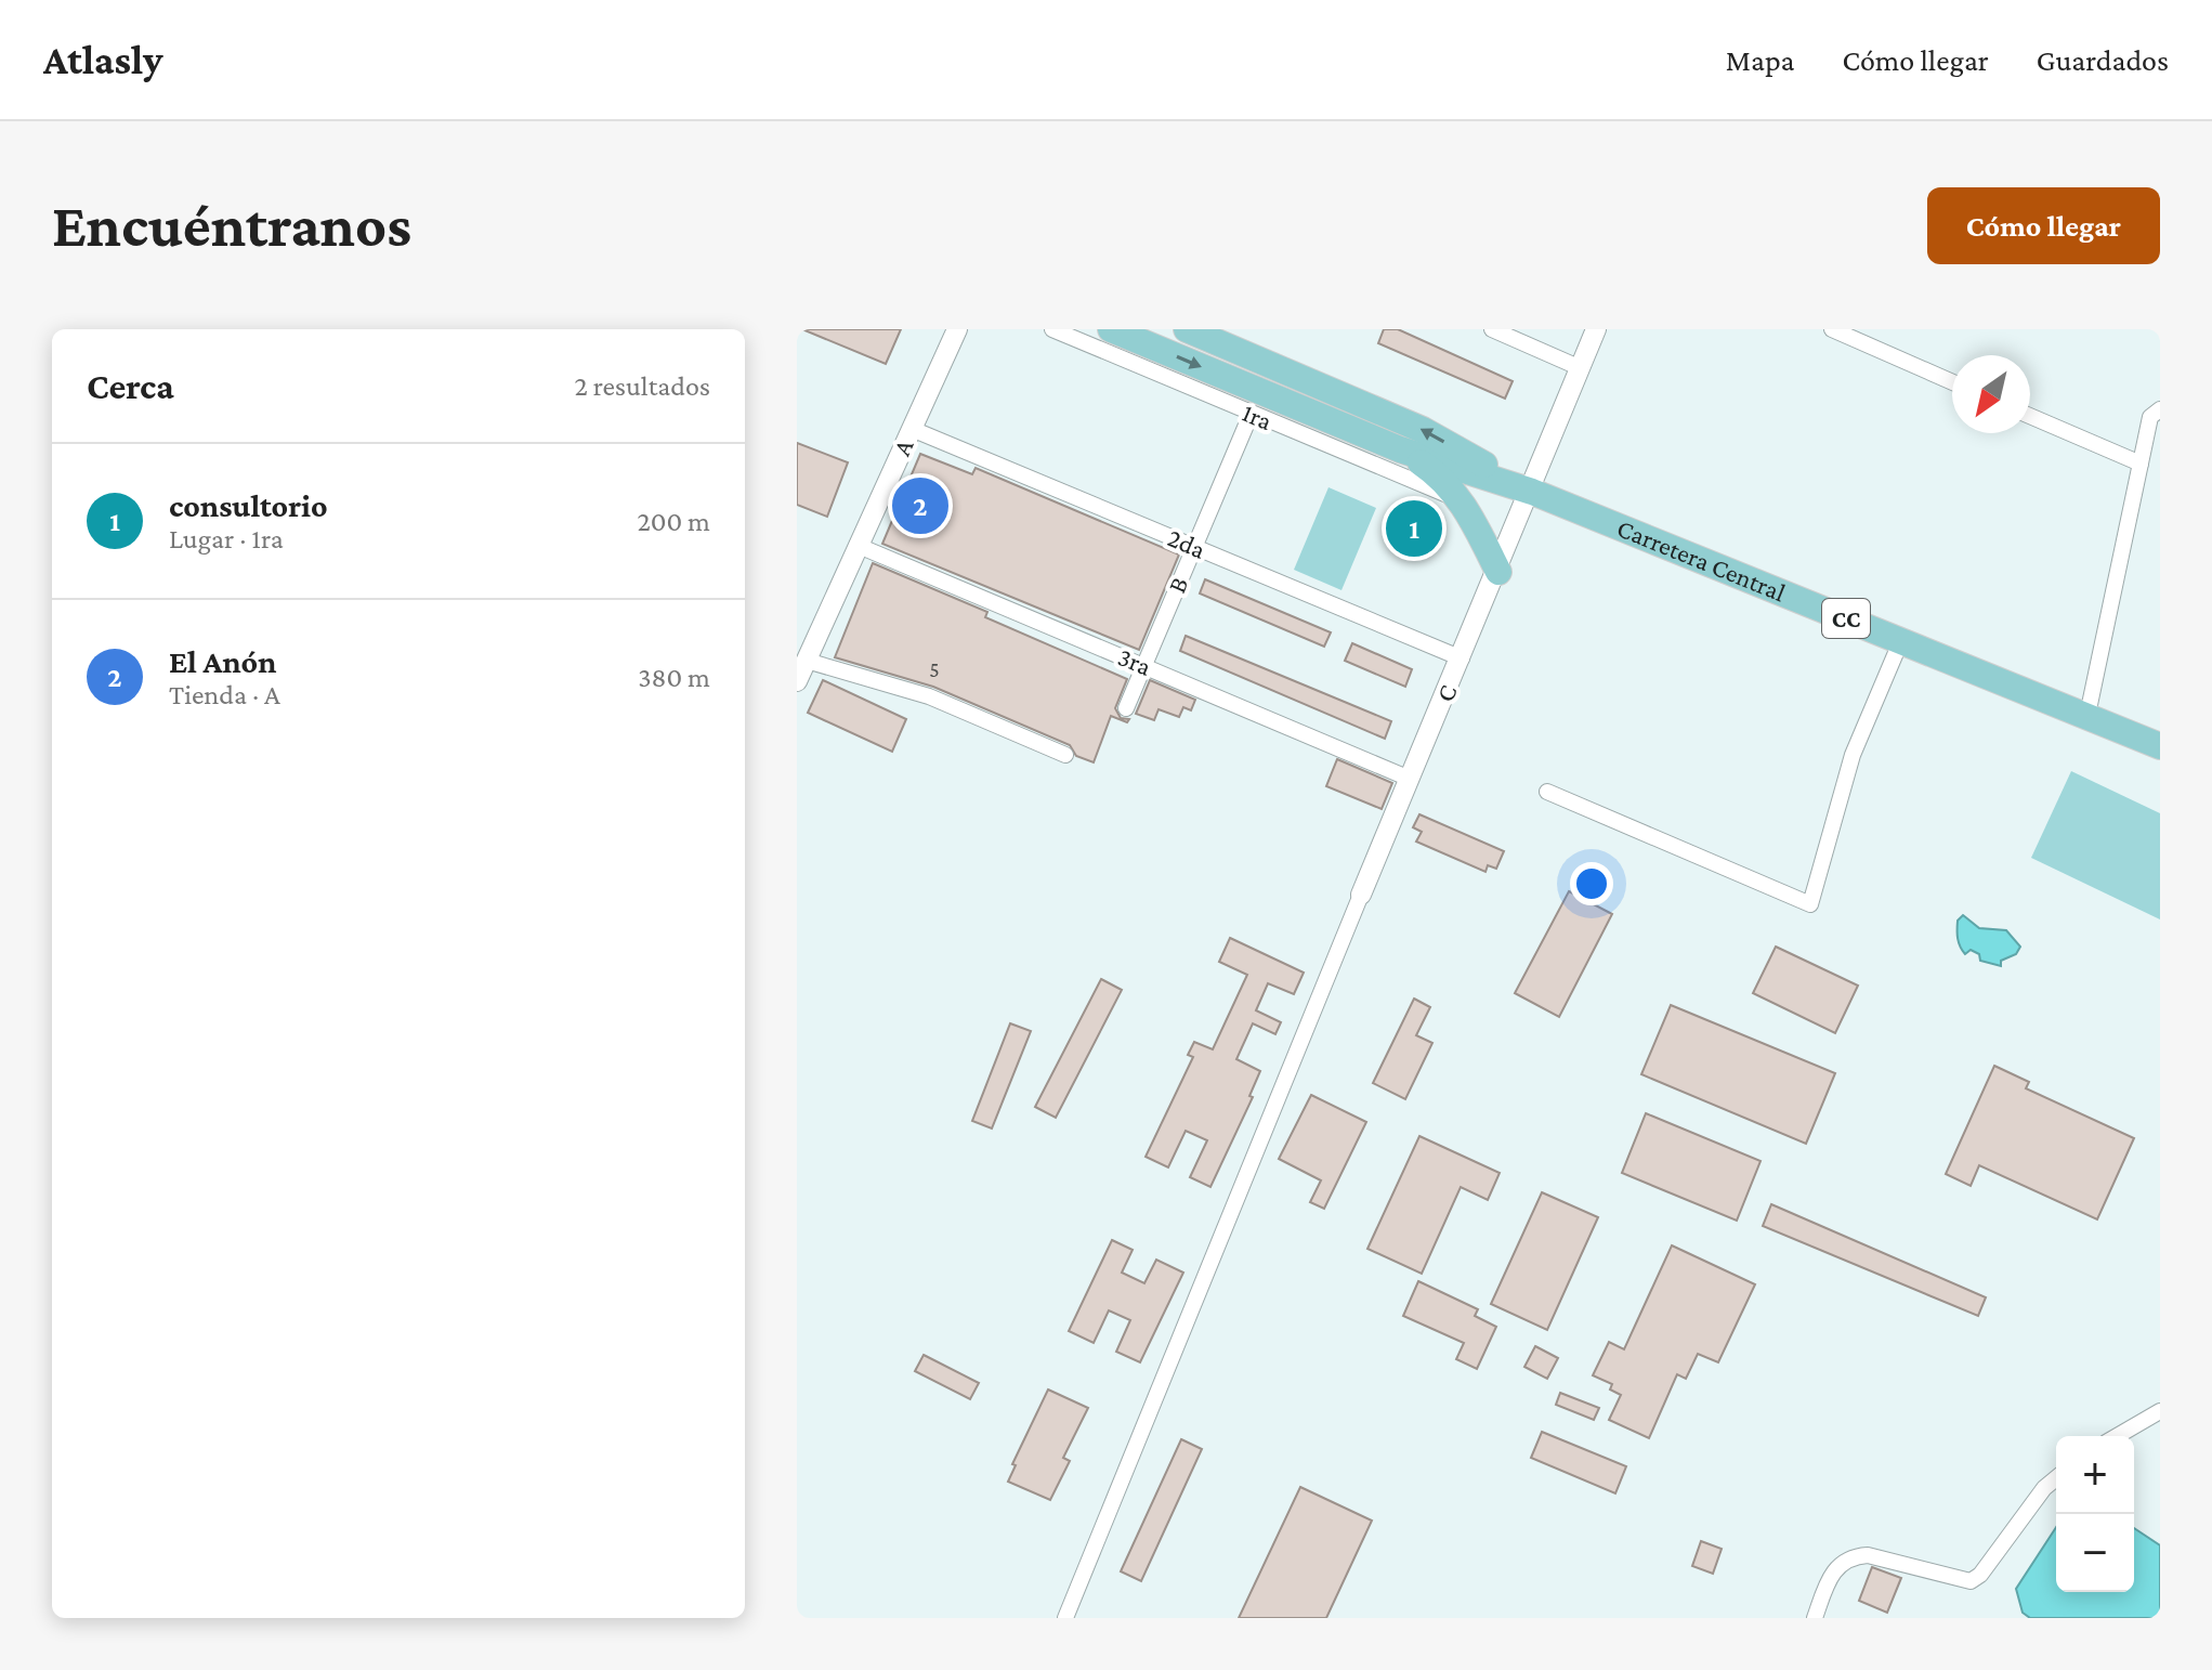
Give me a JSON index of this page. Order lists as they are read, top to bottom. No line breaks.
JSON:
{"streets":{"main road":["Carretera Central","CC"],"street":["1ra","A","2da","B","3ra","C"]},"crossings":[["1ra","B"],["A","2da"],["A","3ra"],["2da","B"],["2da","C"],["Carretera Central","C"],["B","3ra"],["3ra","C"]],"house_numbers":["5"],"north":"bottom left","page":{"header":"Atlasly","nav":["Mapa","Cómo llegar","Guardados"],"buttons":"Cómo llegar","title":"Encuéntranos","heading":["Cerca","2 resultados"],"list":[{"mark":"1","name":"consultorio","note":"Lugar · 1ra","value":"200 m"},{"mark":"2","name":"El Anón","note":"Tienda · A","value":"380 m"}],"pins":["2","1"],"map_buttons":["+","−"]}}
